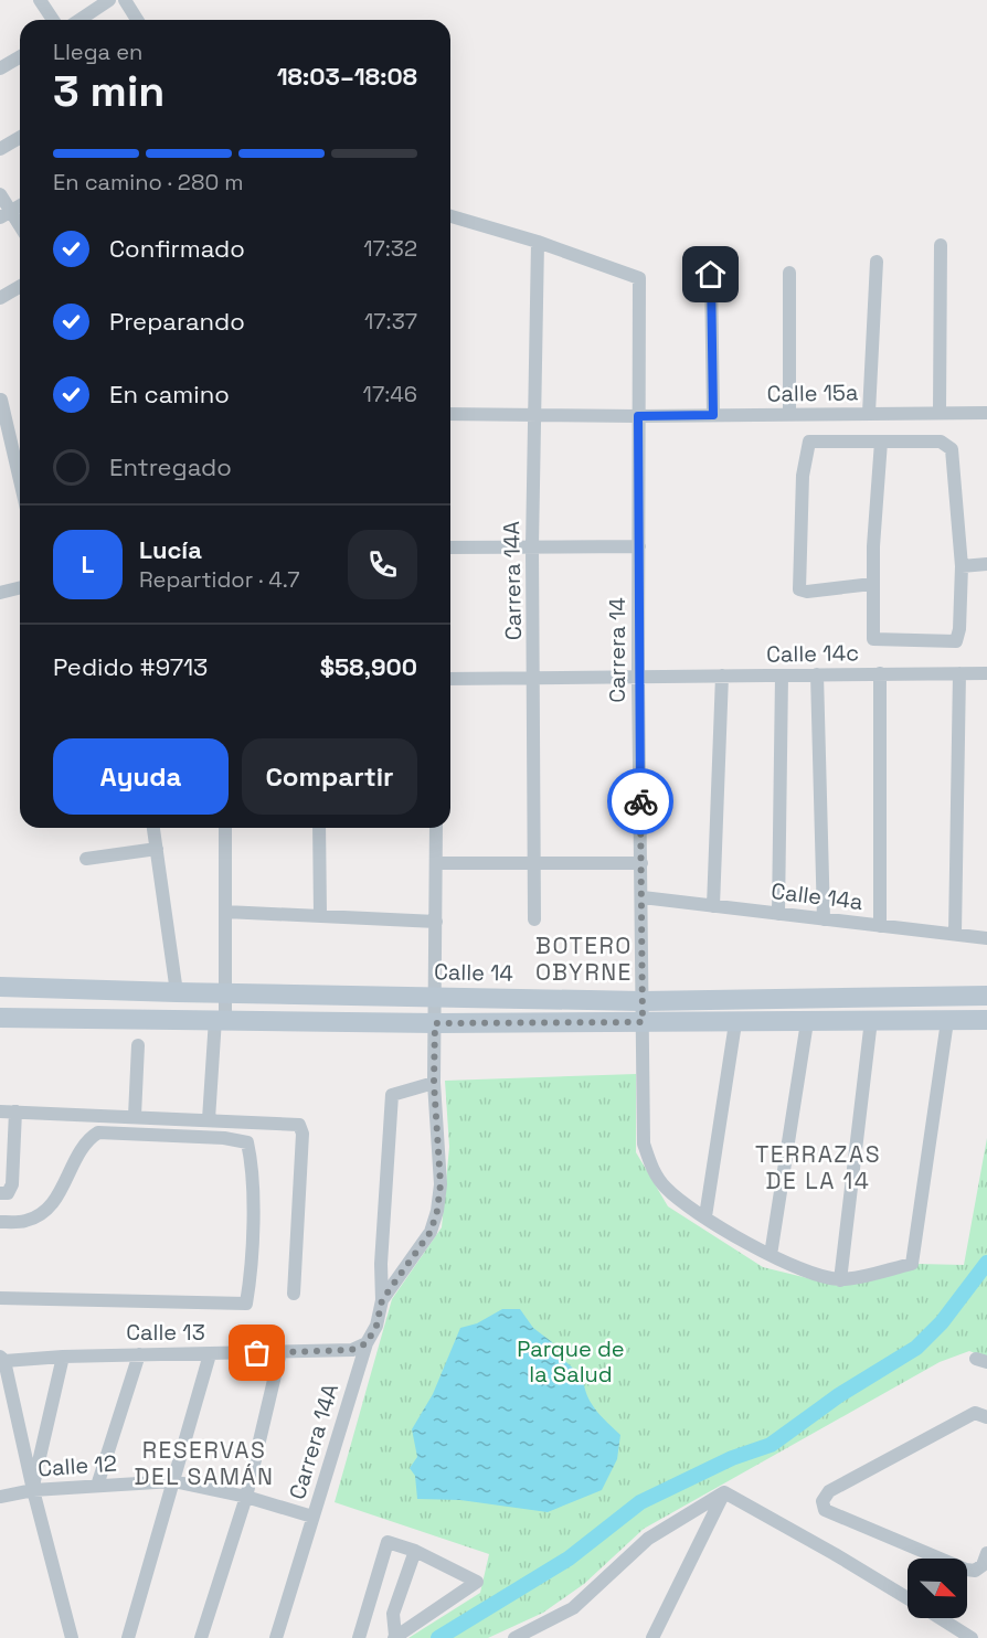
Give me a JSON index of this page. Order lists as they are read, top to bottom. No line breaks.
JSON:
{"streets":{"main road":["Calle 14"],"street":["Calle 15a","Carrera 14A","Carrera 14","Calle 14c","Calle 14a","Calle 13","Calle 12"]},"crossings":[["Calle 15a","Carrera 14"],["Carrera 14A","Carrera 14"],["Carrera 14A","Calle 14"],["Carrera 14A","Calle 13"],["Carrera 14A","Calle 12"],["Carrera 14","Calle 14c"],["Carrera 14","Calle 14a"],["Carrera 14","Calle 14"]],"districts":["BOTERO OBYRNE","TERRAZAS DE LA 14","RESERVAS DEL SAMÁN"],"parks":["Parque de la Salud"],"north":"bottom right","page":{"heading":["3 min","Llega en","18:03–18:08"],"panel":["Lucía","Repartidor · 4.7","Pedido #9713","$58,900"],"bar":"En camino · 280 m","list":[["Confirmado","17:32"],["Preparando","17:37"],["En camino","17:46"],"Entregado"],"round":"L","buttons":["Ayuda","Compartir"]}}
